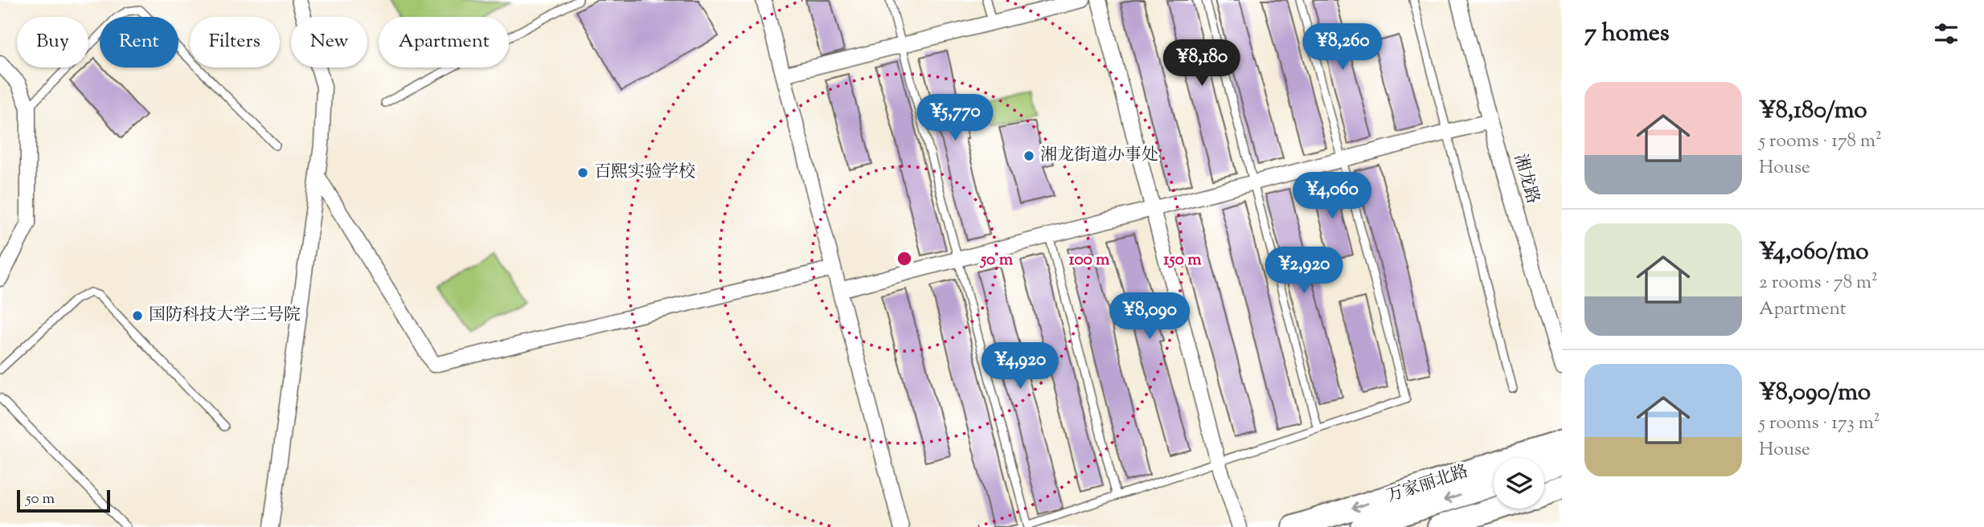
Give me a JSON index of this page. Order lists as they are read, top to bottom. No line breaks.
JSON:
{"streets":{"main road":["万家丽北路"],"street":["湘龙路"]},"places":["湘龙街道办事处","百熙实验学校","国防科技大学三号院"],"scale_bar":"50 m","page":{"heading":"7 homes","chip":["Buy","Rent","Filters","New","Apartment"],"price":["¥8,260","¥8,180","¥5,770","¥4,060","¥2,920","¥8,090","¥4,920"],"list":[{"name":"¥8,180/mo","note":"5 rooms · 178 m² · House"},{"name":"¥4,060/mo","note":"2 rooms · 78 m² · Apartment"},{"name":"¥8,090/mo","note":"5 rooms · 173 m² · House"}],"scale":"50 m"},"rings":["50 m","100 m","150 m"]}
